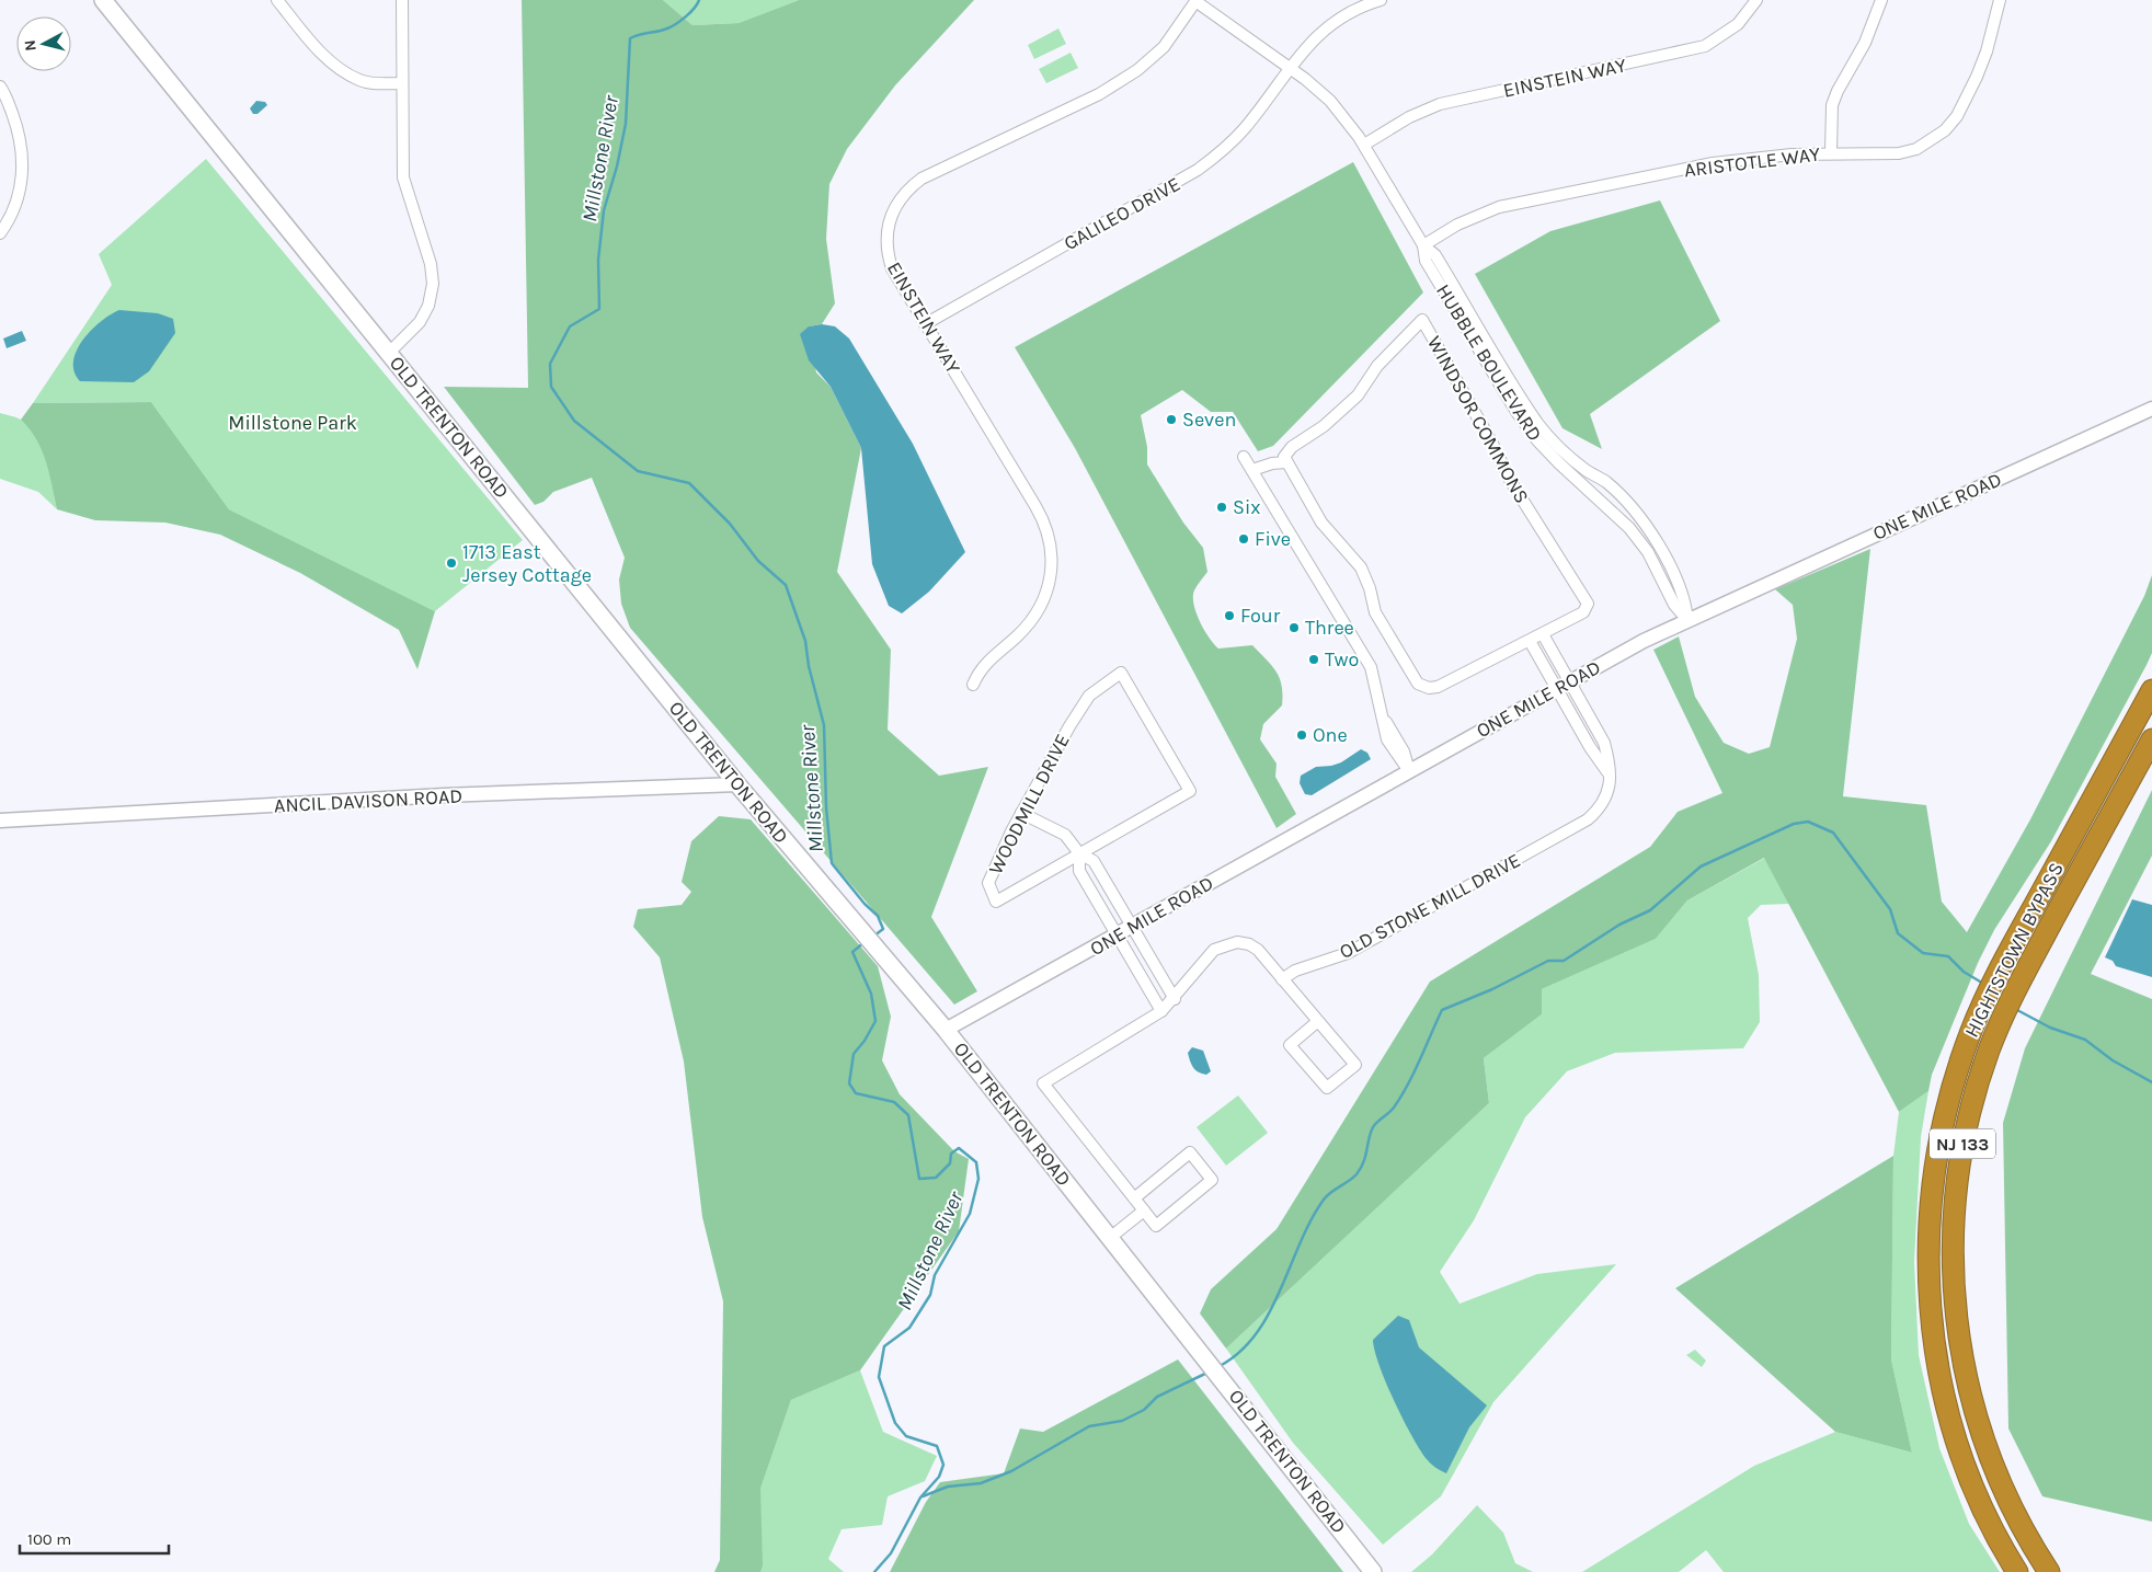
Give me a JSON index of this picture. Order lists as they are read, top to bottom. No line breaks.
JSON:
{"streets":{"highway":["HIGHTSTOWN BYPASS","NJ 133"],"main road":["OLD TRENTON ROAD"],"street":["EINSTEIN WAY","ARISTOTLE WAY","GALILEO DRIVE","HUBBLE BOULEVARD","WINDSOR COMMONS","ONE MILE ROAD","ANCIL DAVISON ROAD","WOODMILL DRIVE","OLD STONE MILL DRIVE"]},"crossings":[["EINSTEIN WAY","GALILEO DRIVE"],["EINSTEIN WAY","HUBBLE BOULEVARD"],["ARISTOTLE WAY","HUBBLE BOULEVARD"],["GALILEO DRIVE","HUBBLE BOULEVARD"],["HUBBLE BOULEVARD","ONE MILE ROAD"],["OLD TRENTON ROAD","ONE MILE ROAD"],["OLD TRENTON ROAD","ANCIL DAVISON ROAD"],["ONE MILE ROAD","OLD STONE MILL DRIVE"]],"water":["Millstone River"],"parks":["Millstone Park"],"places":["Seven","Six","Five","1713 East Jersey Cottage","Four","Three","Two","One"],"scale_bar":"100 m","north":"left"}
